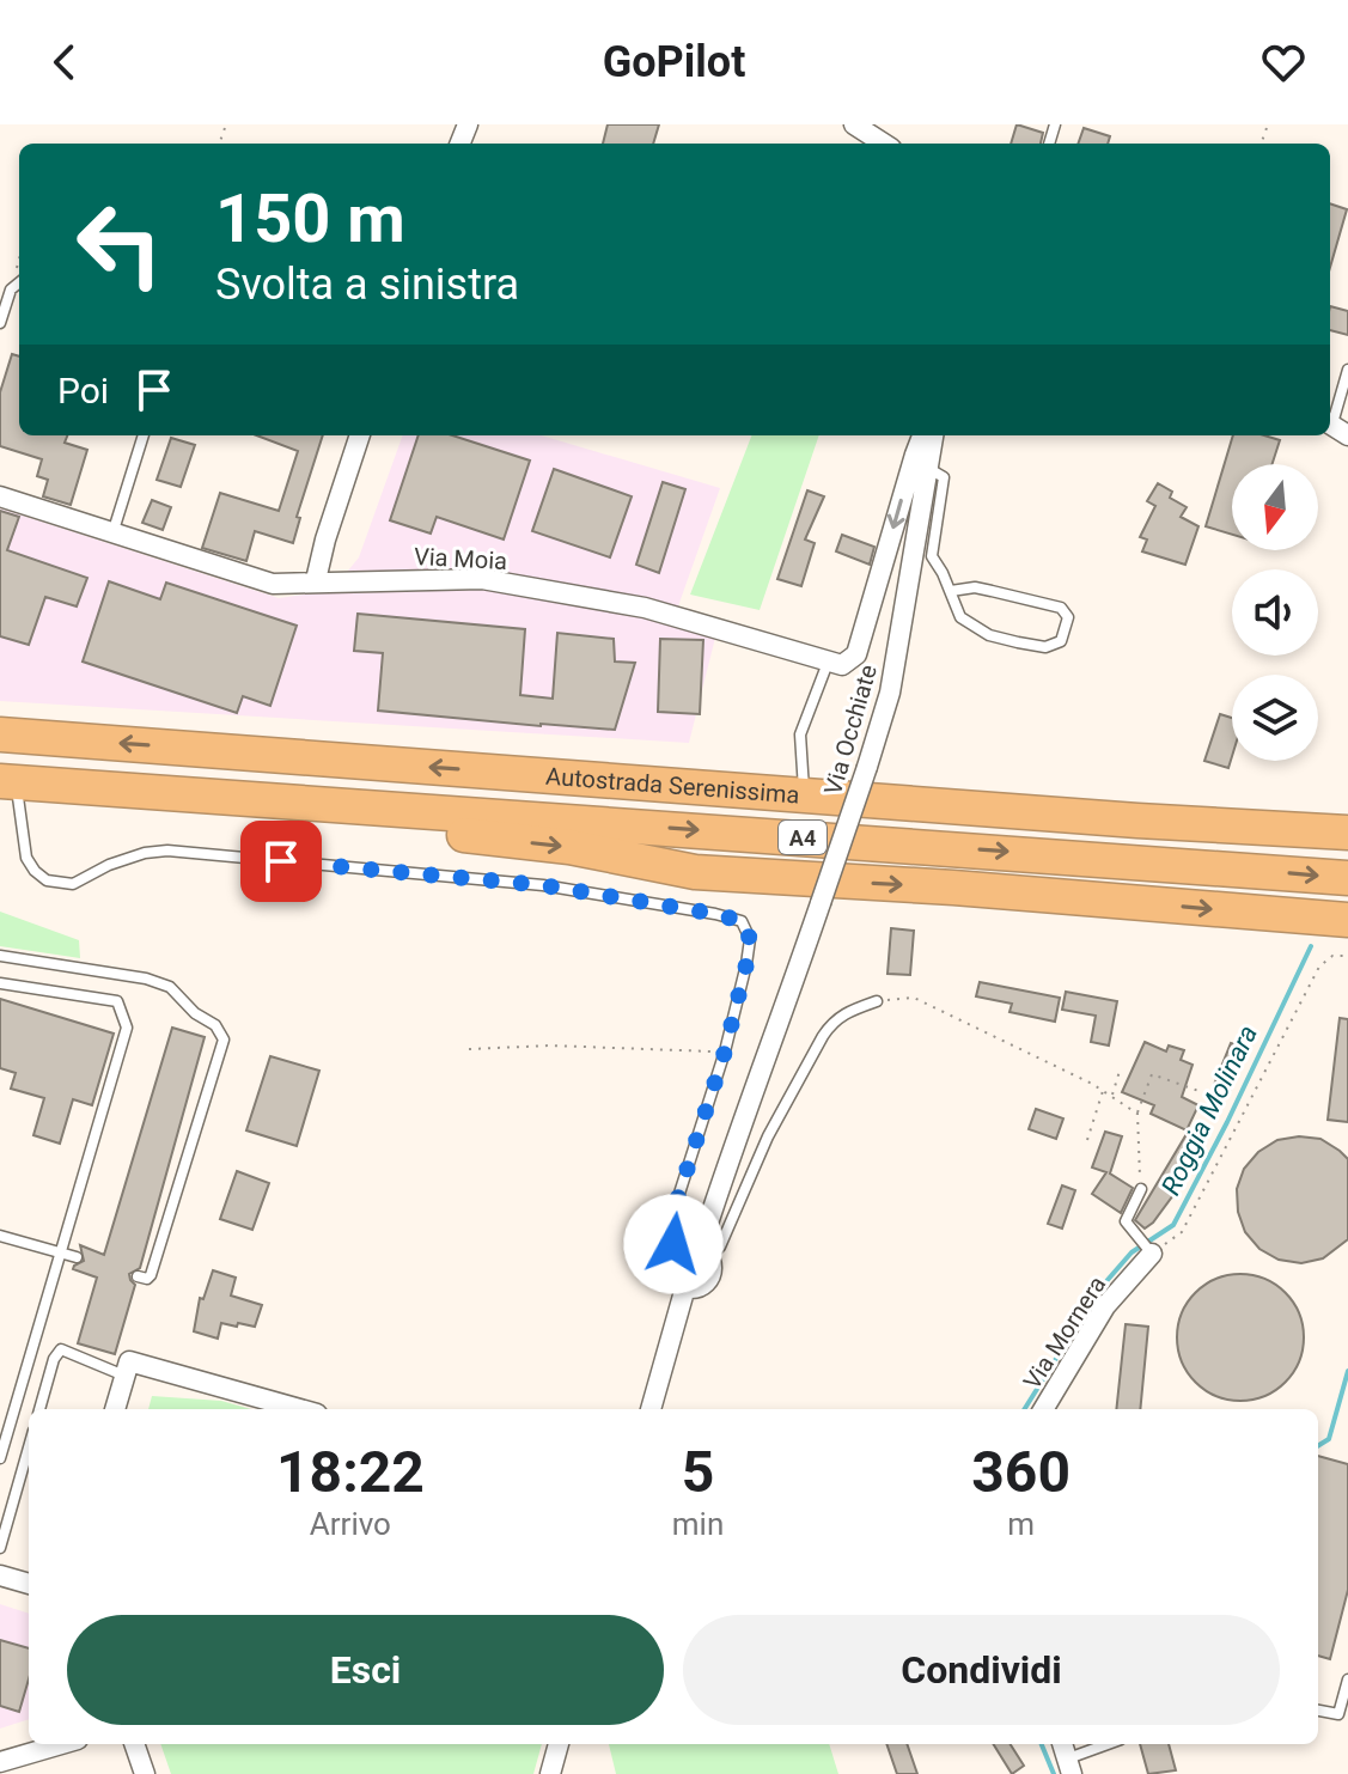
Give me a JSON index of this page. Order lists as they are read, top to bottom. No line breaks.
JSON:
{"streets":{"highway":["Autostrada Serenissima","A4"],"street":["Via Moia","Via Occhiate","Via Mornera"]},"water":["Roggia Molinara"],"north":"bottom","page":{"header":"GoPilot","turn":["150 m","Svolta a sinistra"],"then":"Poi","eta":["18:22","Arrivo","5","min","360","m"],"buttons":["Esci","Condividi"]}}
